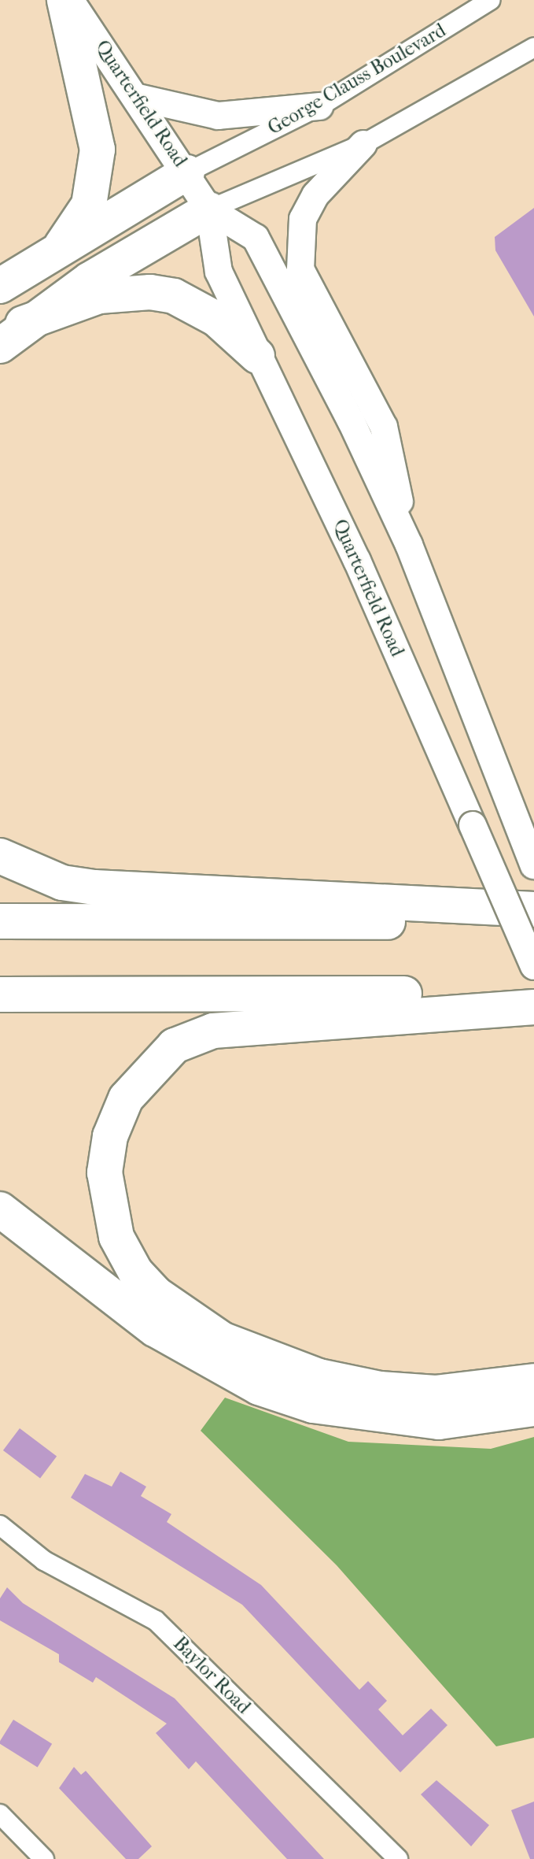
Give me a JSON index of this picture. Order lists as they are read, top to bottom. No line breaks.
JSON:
{"streets":{"main road":["Quarterfield Road"],"street":["George Clauss Boulevard","Baylor Road"]},"crossings":[["George Clauss Boulevard","Quarterfield Road"]]}
